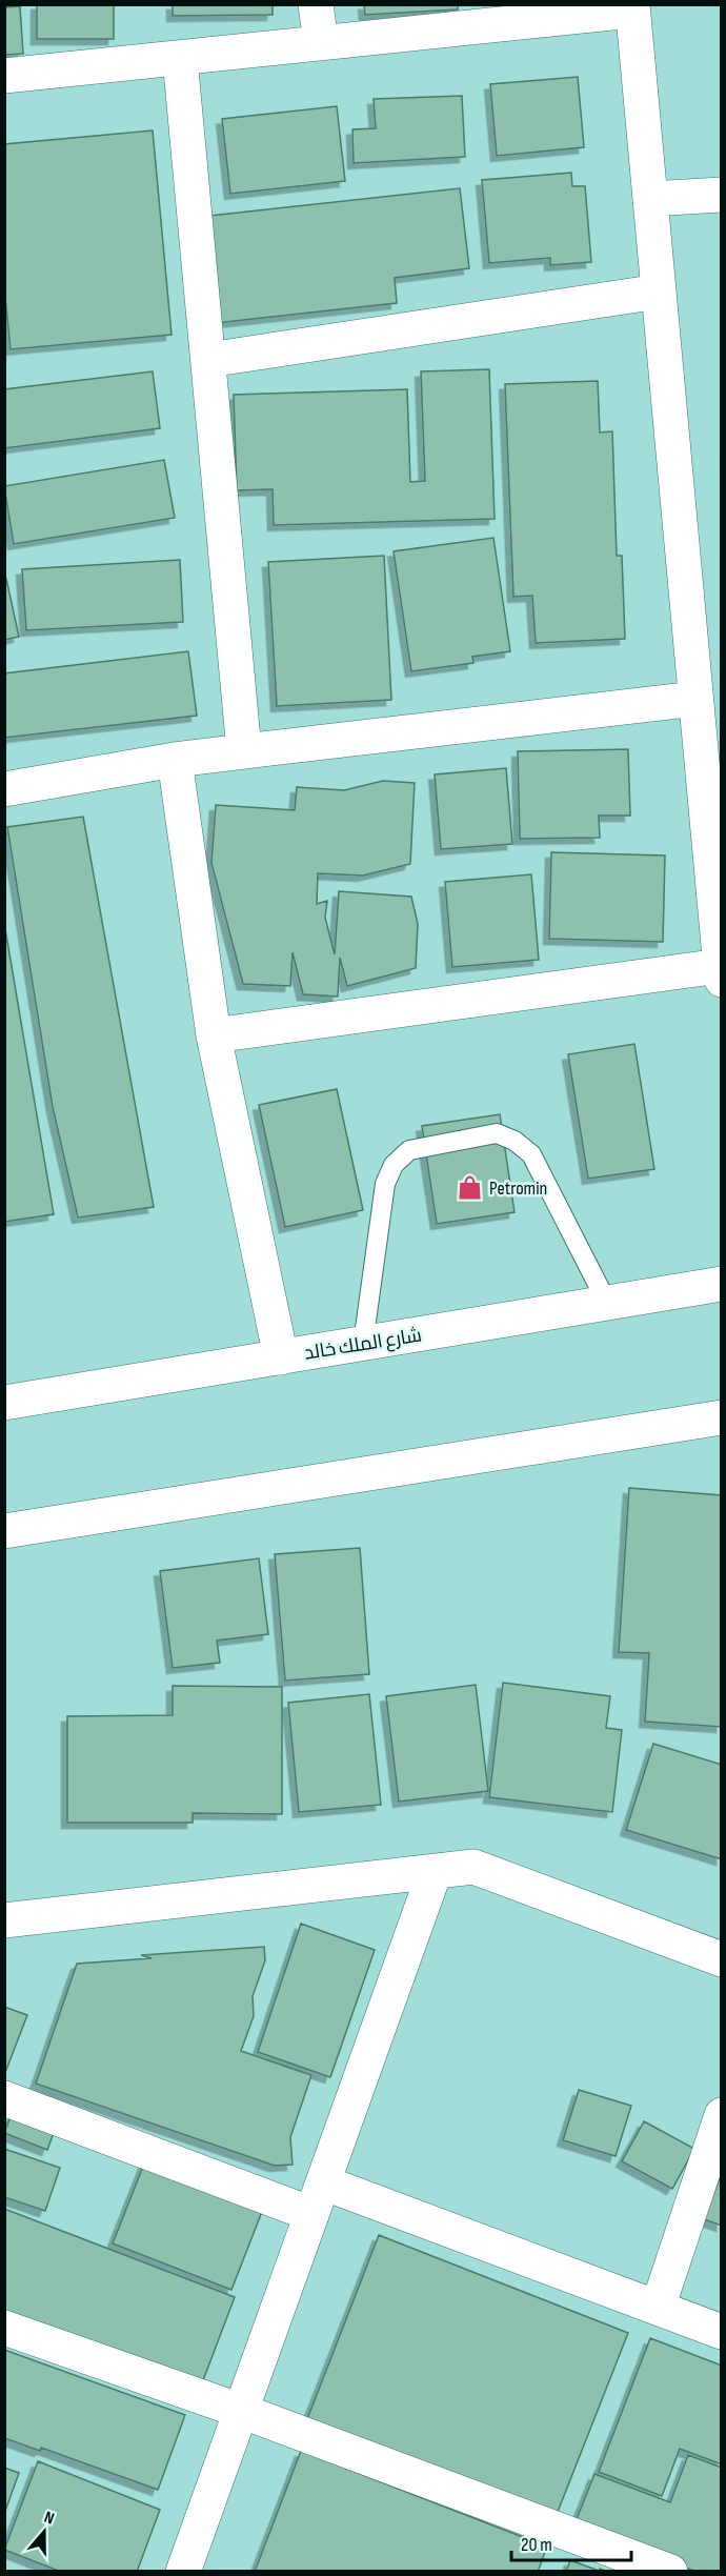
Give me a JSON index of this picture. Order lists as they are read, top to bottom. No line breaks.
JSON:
{"streets":{"street":["شارع الملك خالد"]},"places":{"shop":["Petromin"]},"scale_bar":"20 m","north":"top"}
